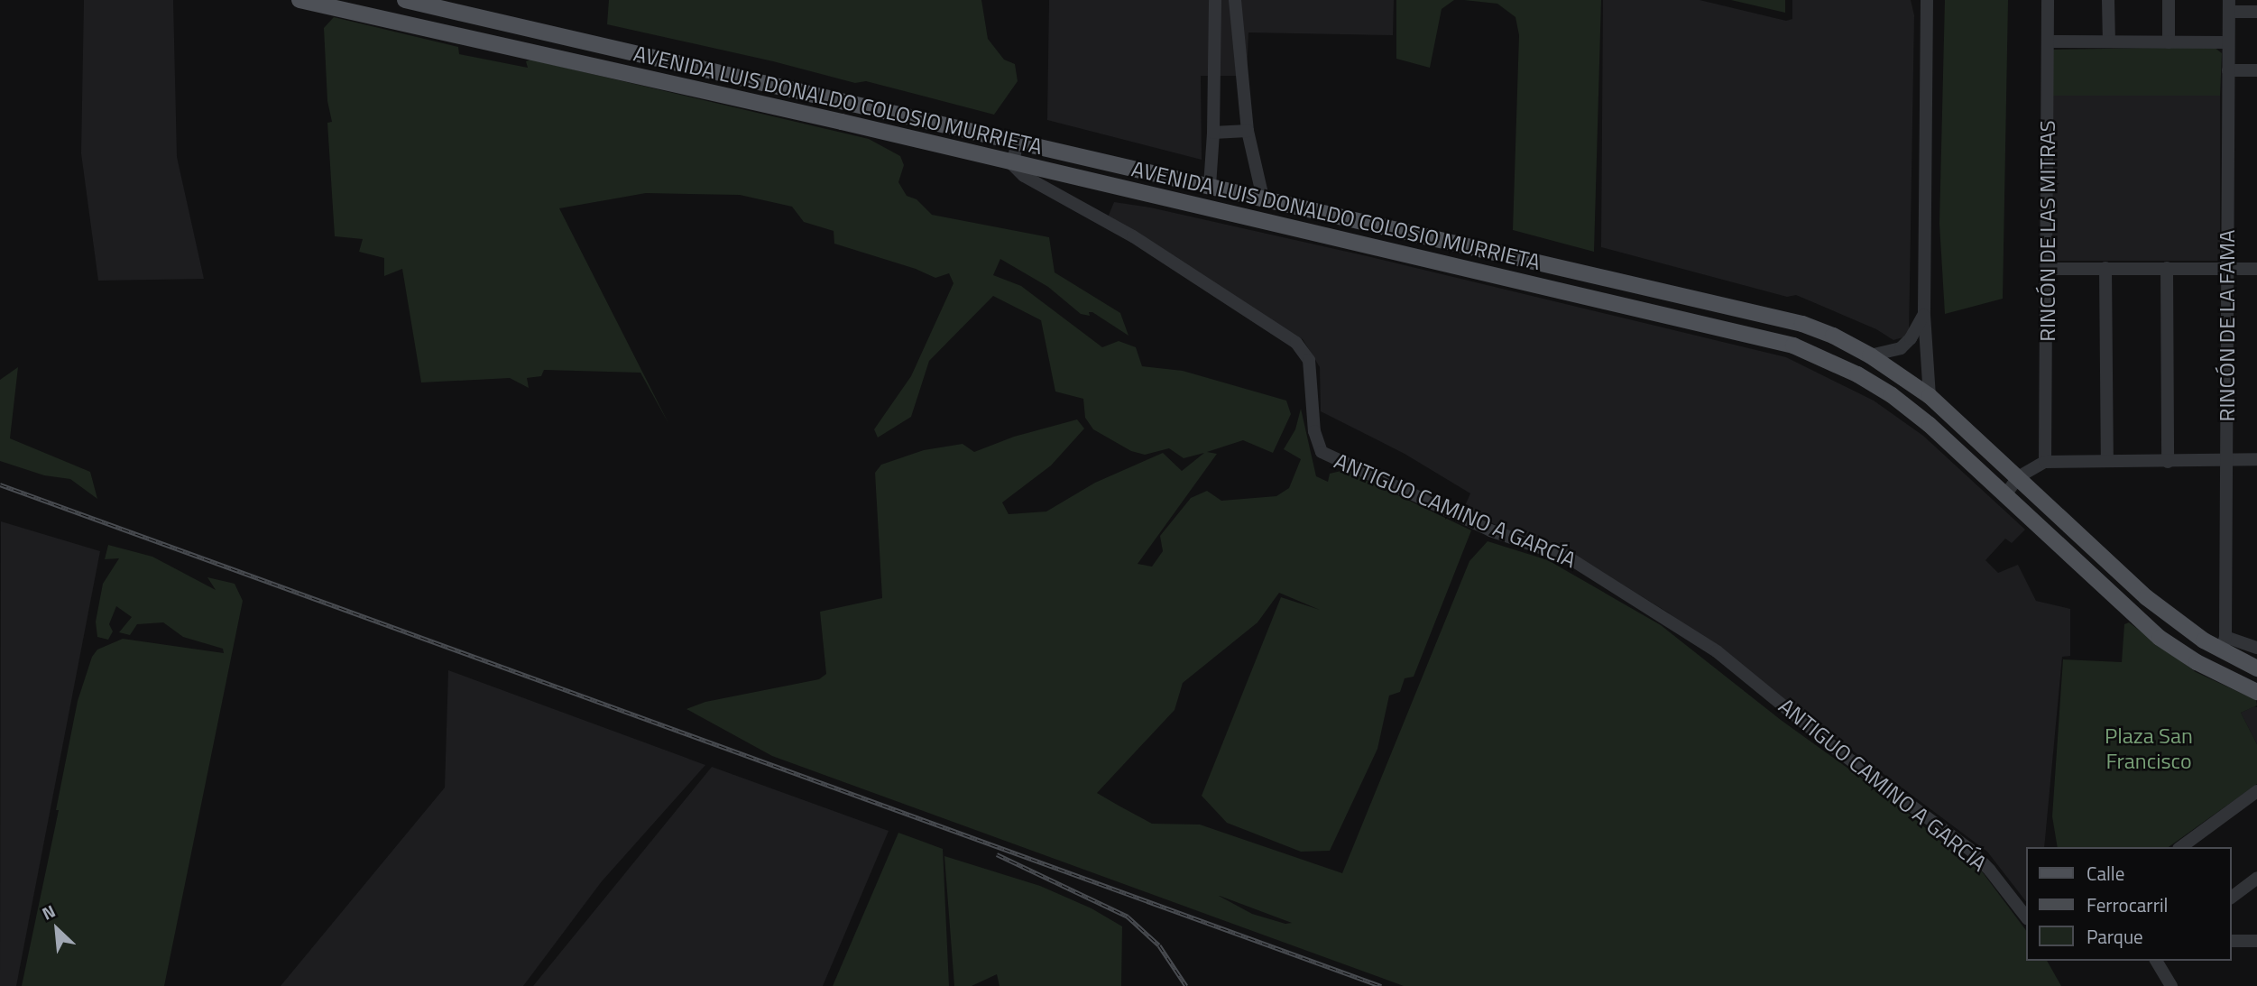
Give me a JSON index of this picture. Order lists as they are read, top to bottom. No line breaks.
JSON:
{"streets":{"main road":["AVENIDA LUIS DONALDO COLOSIO MURRIETA"],"street":["RINCÓN DE LAS MITRAS","RINCÓN DE LA FAMA","ANTIGUO CAMINO A GARCÍA"]},"crossings":[["AVENIDA LUIS DONALDO COLOSIO MURRIETA","RINCÓN DE LA FAMA"],["AVENIDA LUIS DONALDO COLOSIO MURRIETA","ANTIGUO CAMINO A GARCÍA"]],"parks":["Plaza San Francisco"],"legend":["Calle","Ferrocarril","Parque"],"north":"top left"}
